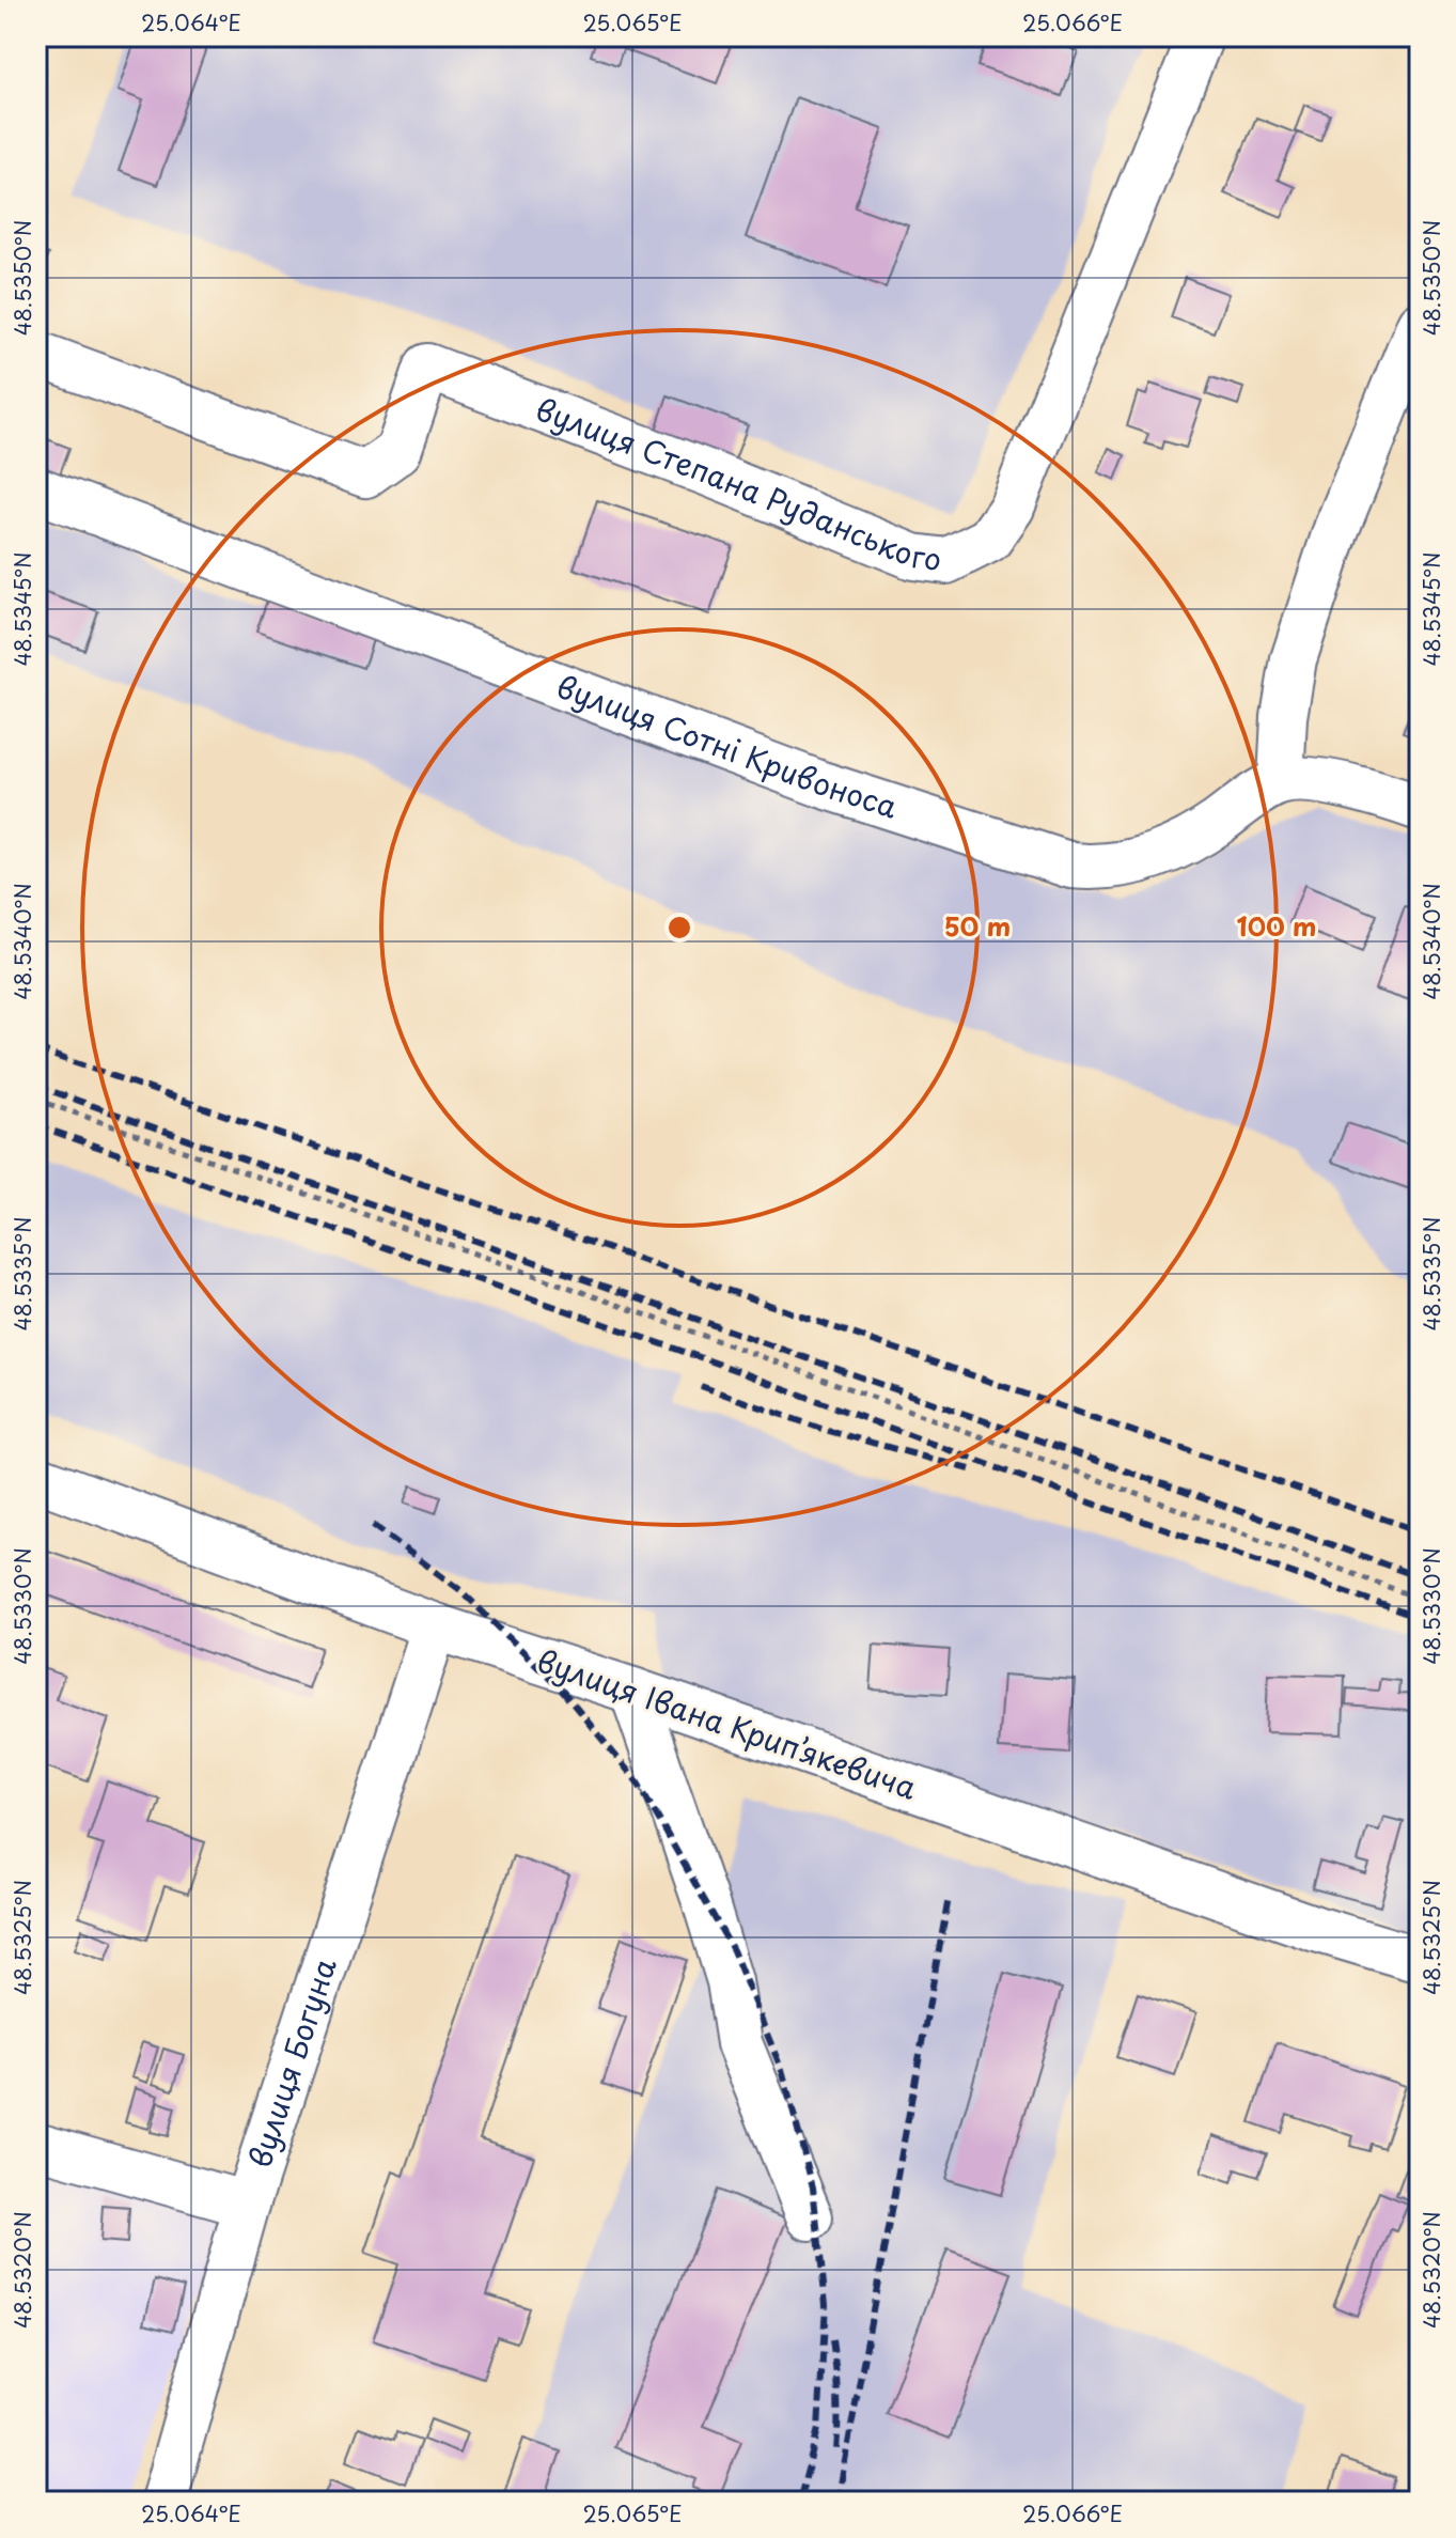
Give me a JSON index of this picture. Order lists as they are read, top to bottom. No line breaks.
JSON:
{"streets":{"street":["вулиця Степана Руданського","вулиця Сотні Кривоноса","вулиця Івана Крипʼякевича","вулиця Богуна"]},"crossings":[["вулиця Івана Крипʼякевича","вулиця Богуна"]],"coordinates":["25.064°E","25.065°E","25.066°E","48.5350°N","48.5345°N","48.5340°N","48.5335°N","48.5330°N","48.5325°N","48.5320°N"],"rings":["50 m","100 m"]}
